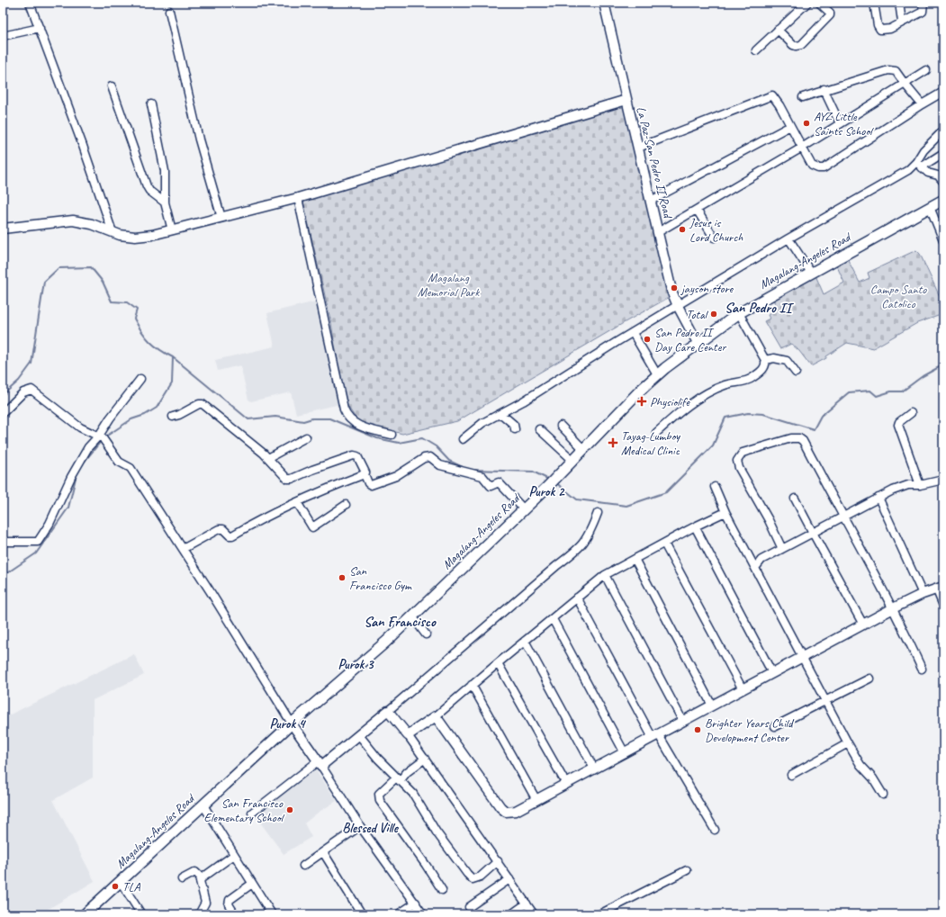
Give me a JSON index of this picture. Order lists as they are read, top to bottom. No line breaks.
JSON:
{"streets":{"main road":["Magalang-Angeles Road"],"street":["La Paz-San Pedro II Road"]},"crossings":[["La Paz-San Pedro II Road","Magalang-Angeles Road"]],"districts":["San Pedro II","Purok 2","San Francisco","Purok 3","Purok 4","Blessed Ville"],"parks":["Magalang Memorial Park","Campo Santo Catolico"],"places":{"other":["AYZ Little Saints School","Jesus is Lord Church","jayson store","Total","San Pedro II Day Care Center","San Francisco Gym","Brighter Years Child Development Center","San Francisco Elementary School","TLA"],"health":["Physiolife","Tayag-Lumboy Medical Clinic"]}}
